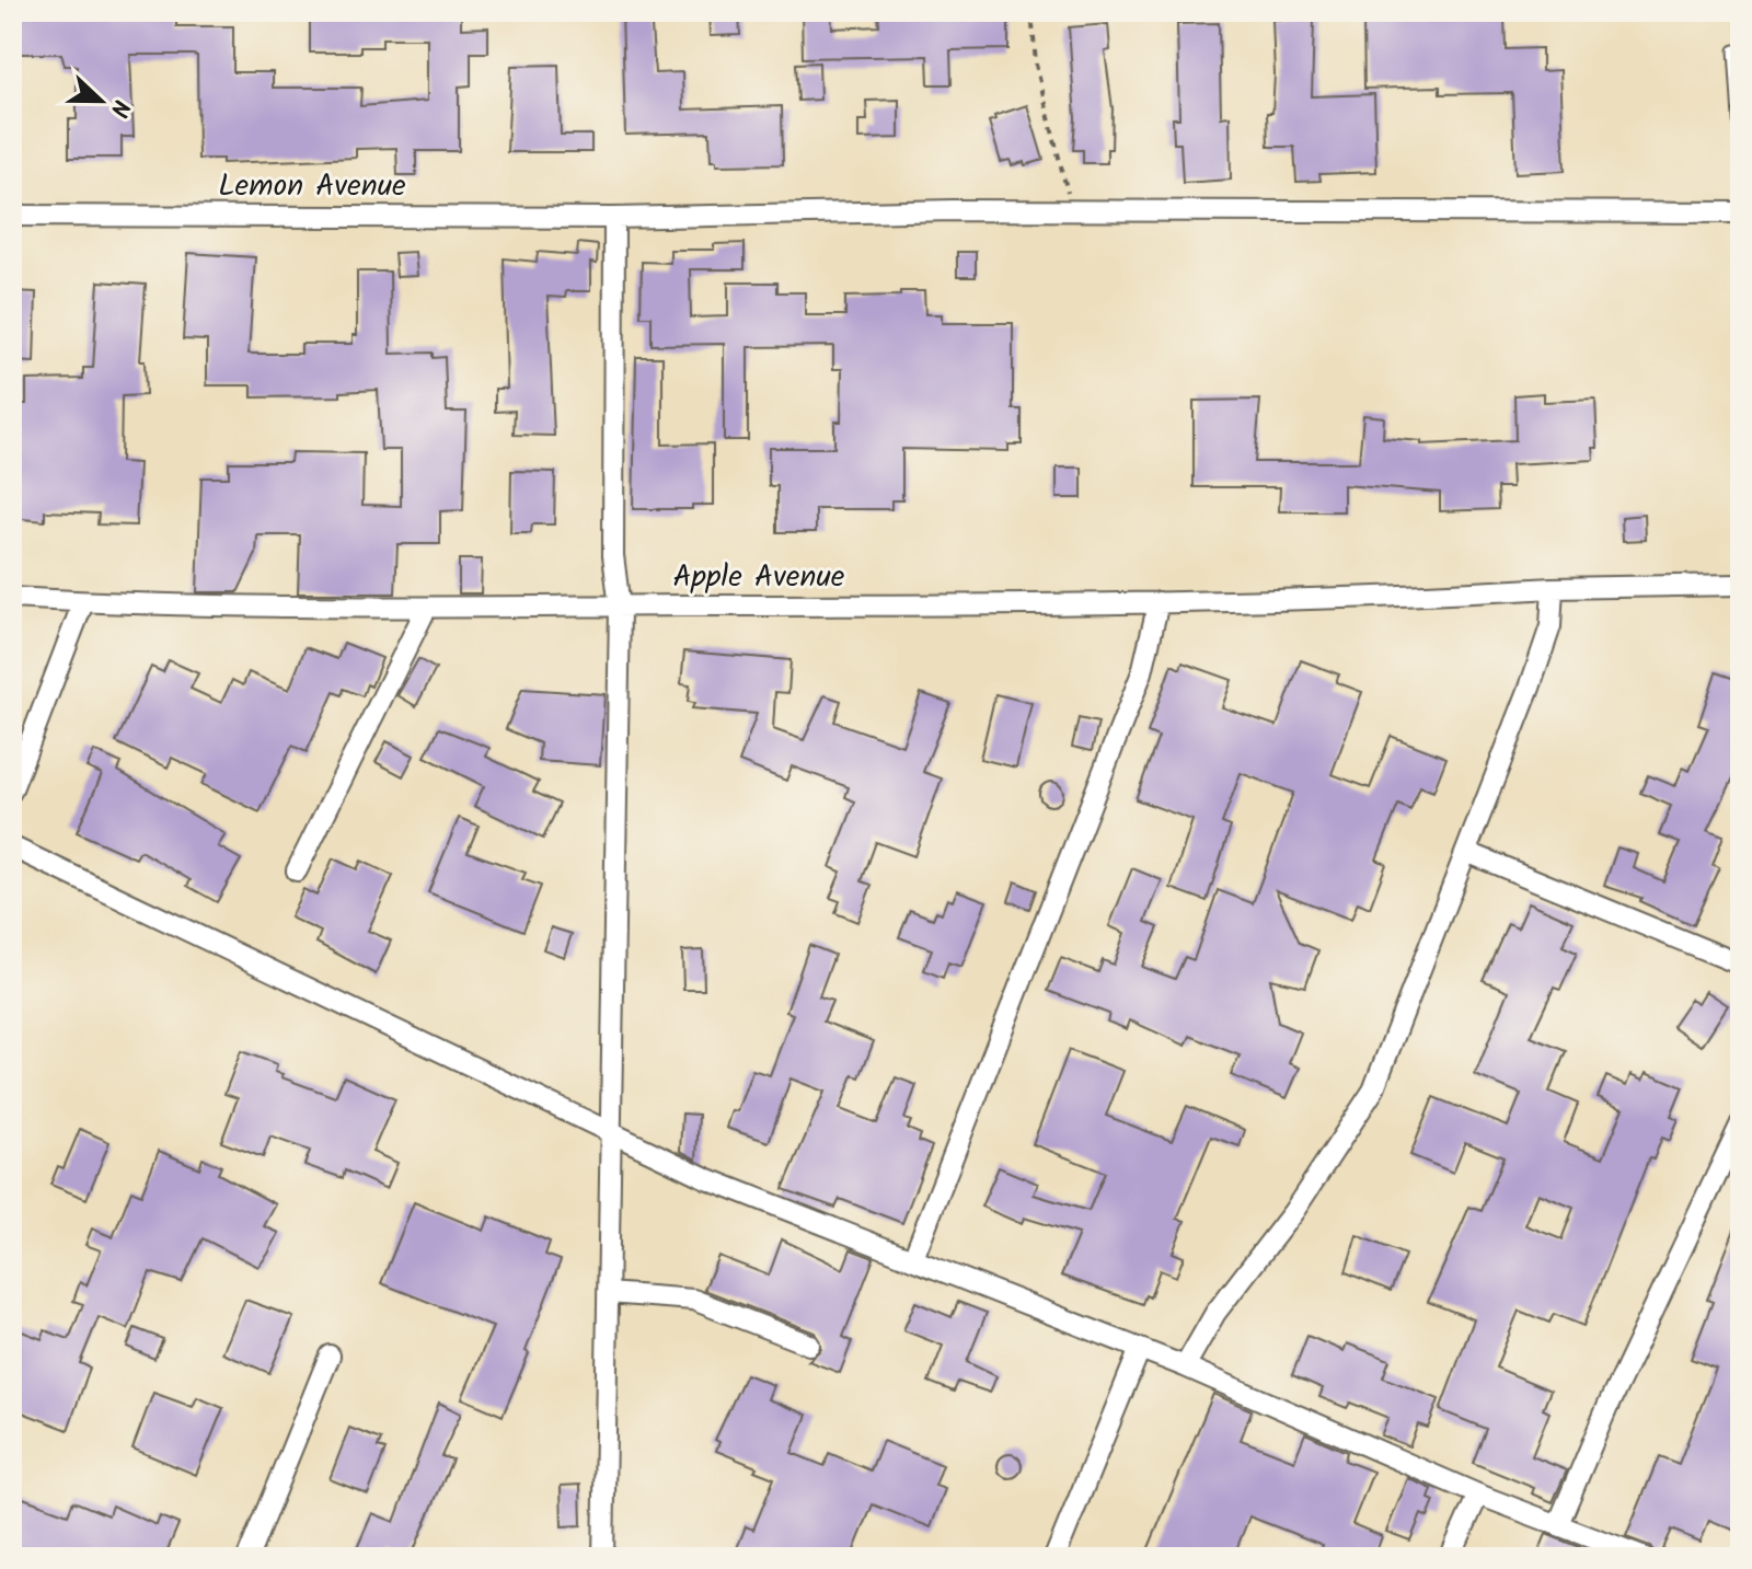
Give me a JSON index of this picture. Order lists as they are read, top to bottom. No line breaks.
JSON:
{"streets":{"street":["Lemon Avenue","Apple Avenue"]},"north":"right"}
